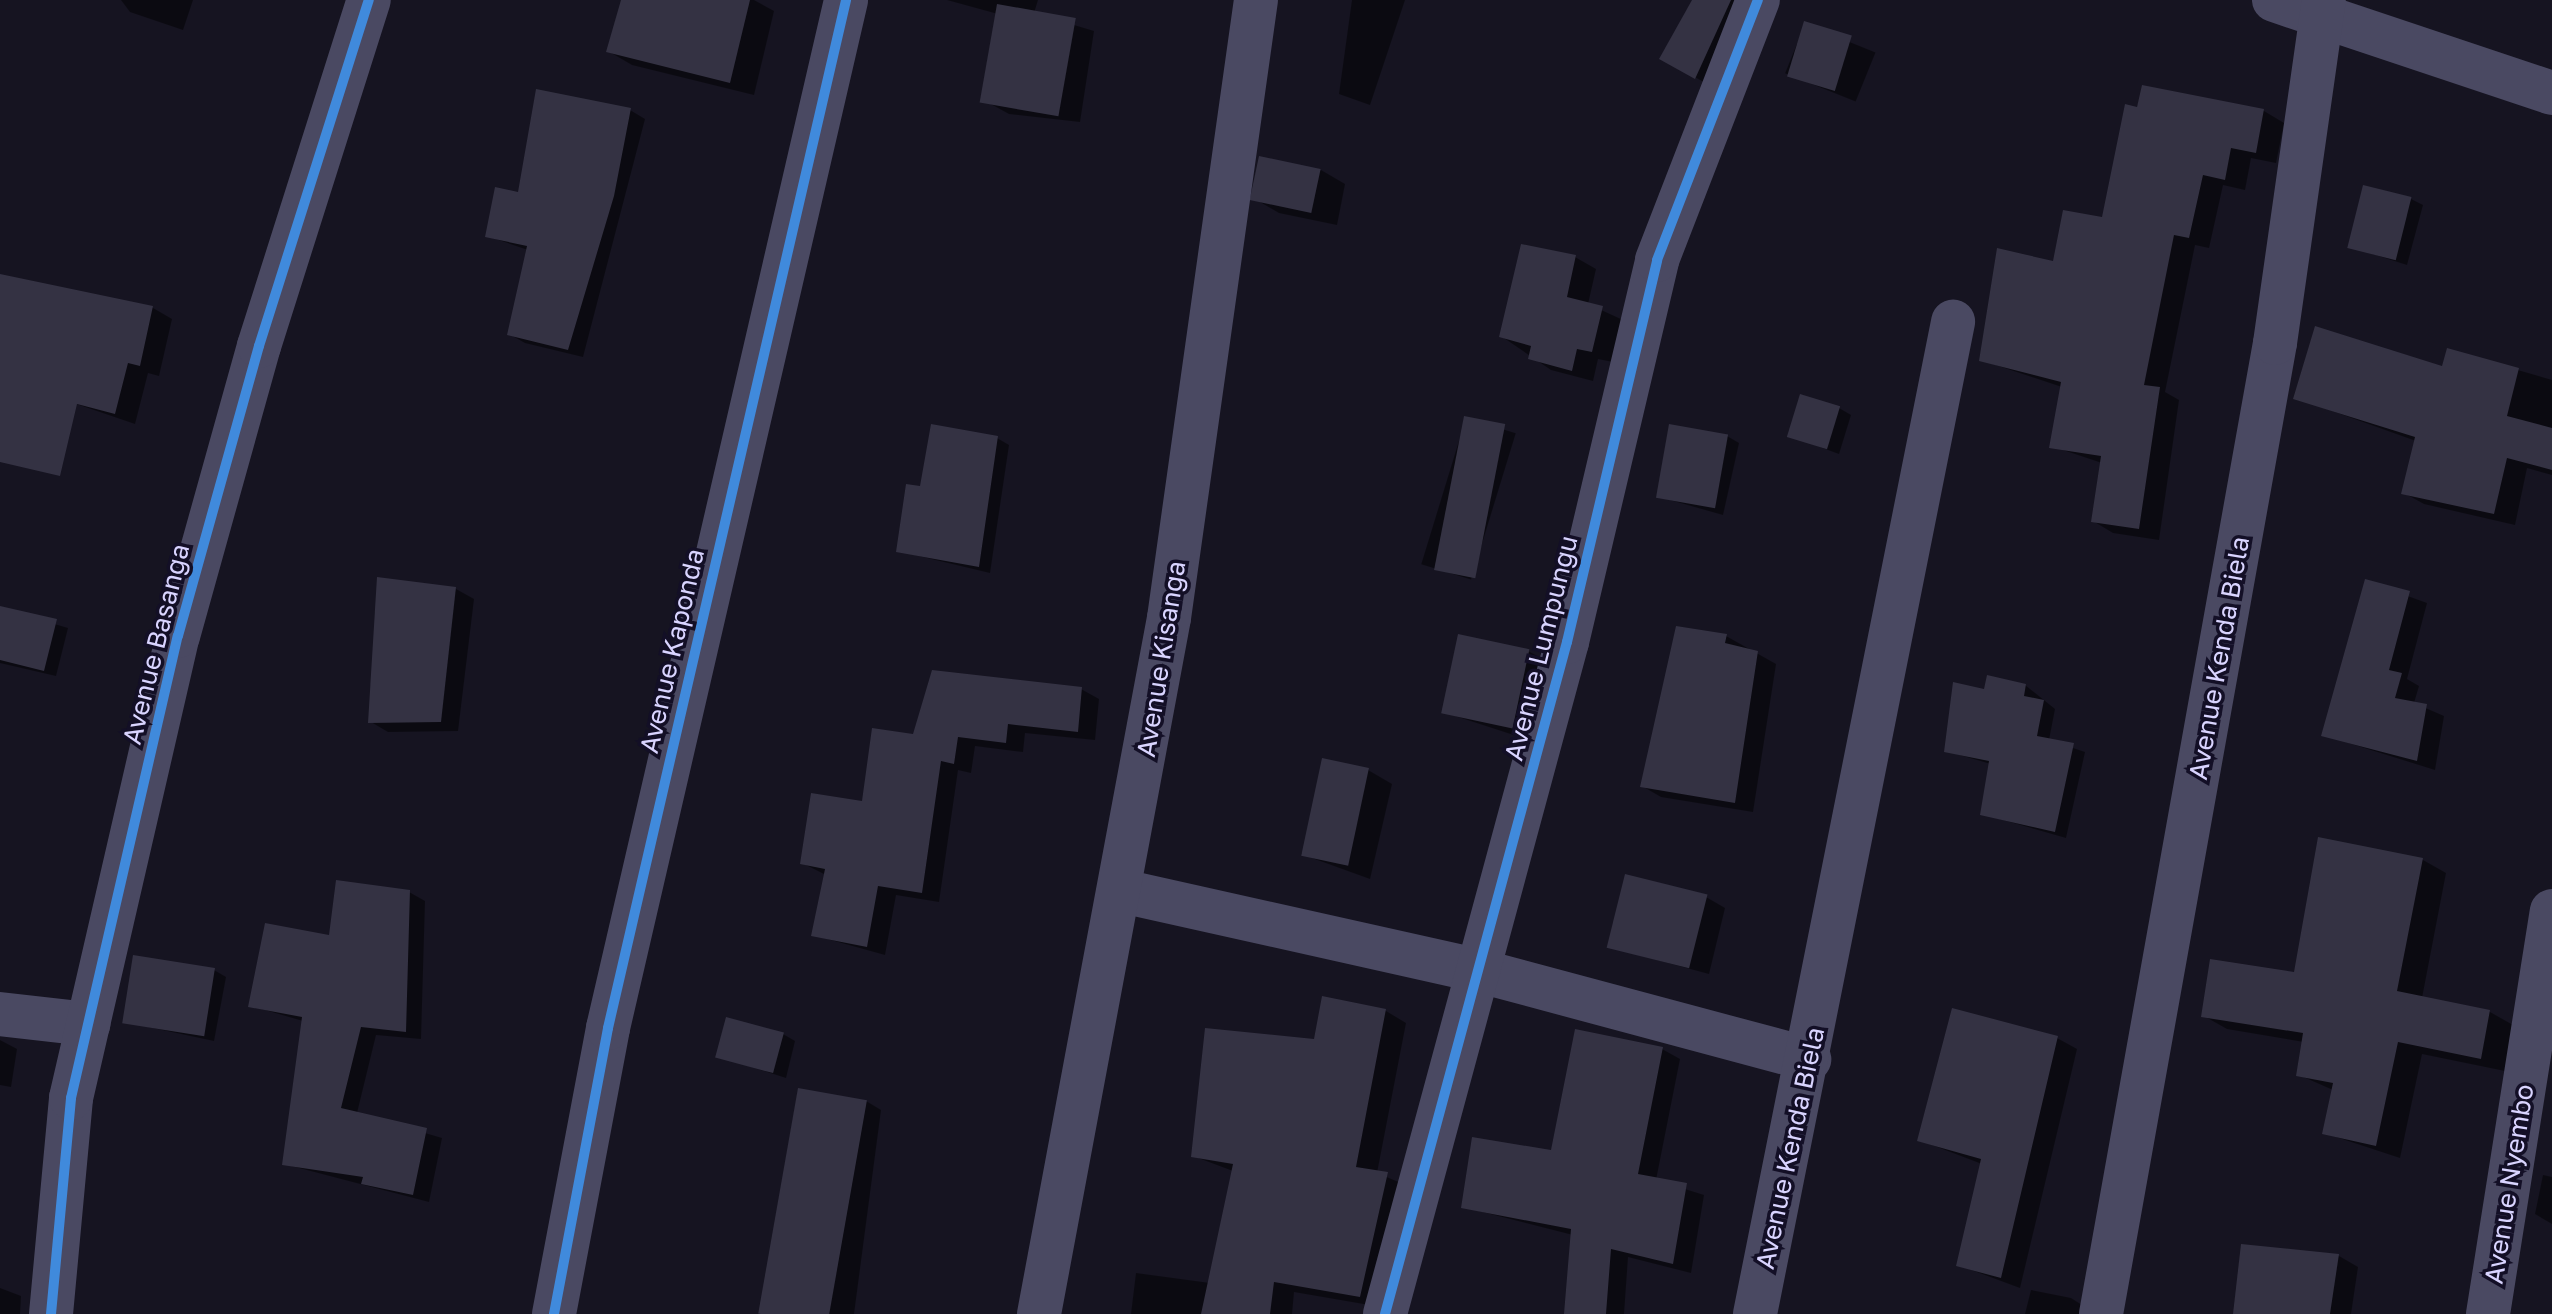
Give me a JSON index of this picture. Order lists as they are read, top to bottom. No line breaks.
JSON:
{"streets":{"street":["Avenue Basanga","Avenue Lumpungu","Avenue Kaponda","Avenue Kenda Biela","Avenue Kisanga","Avenue Nyembo"]}}
